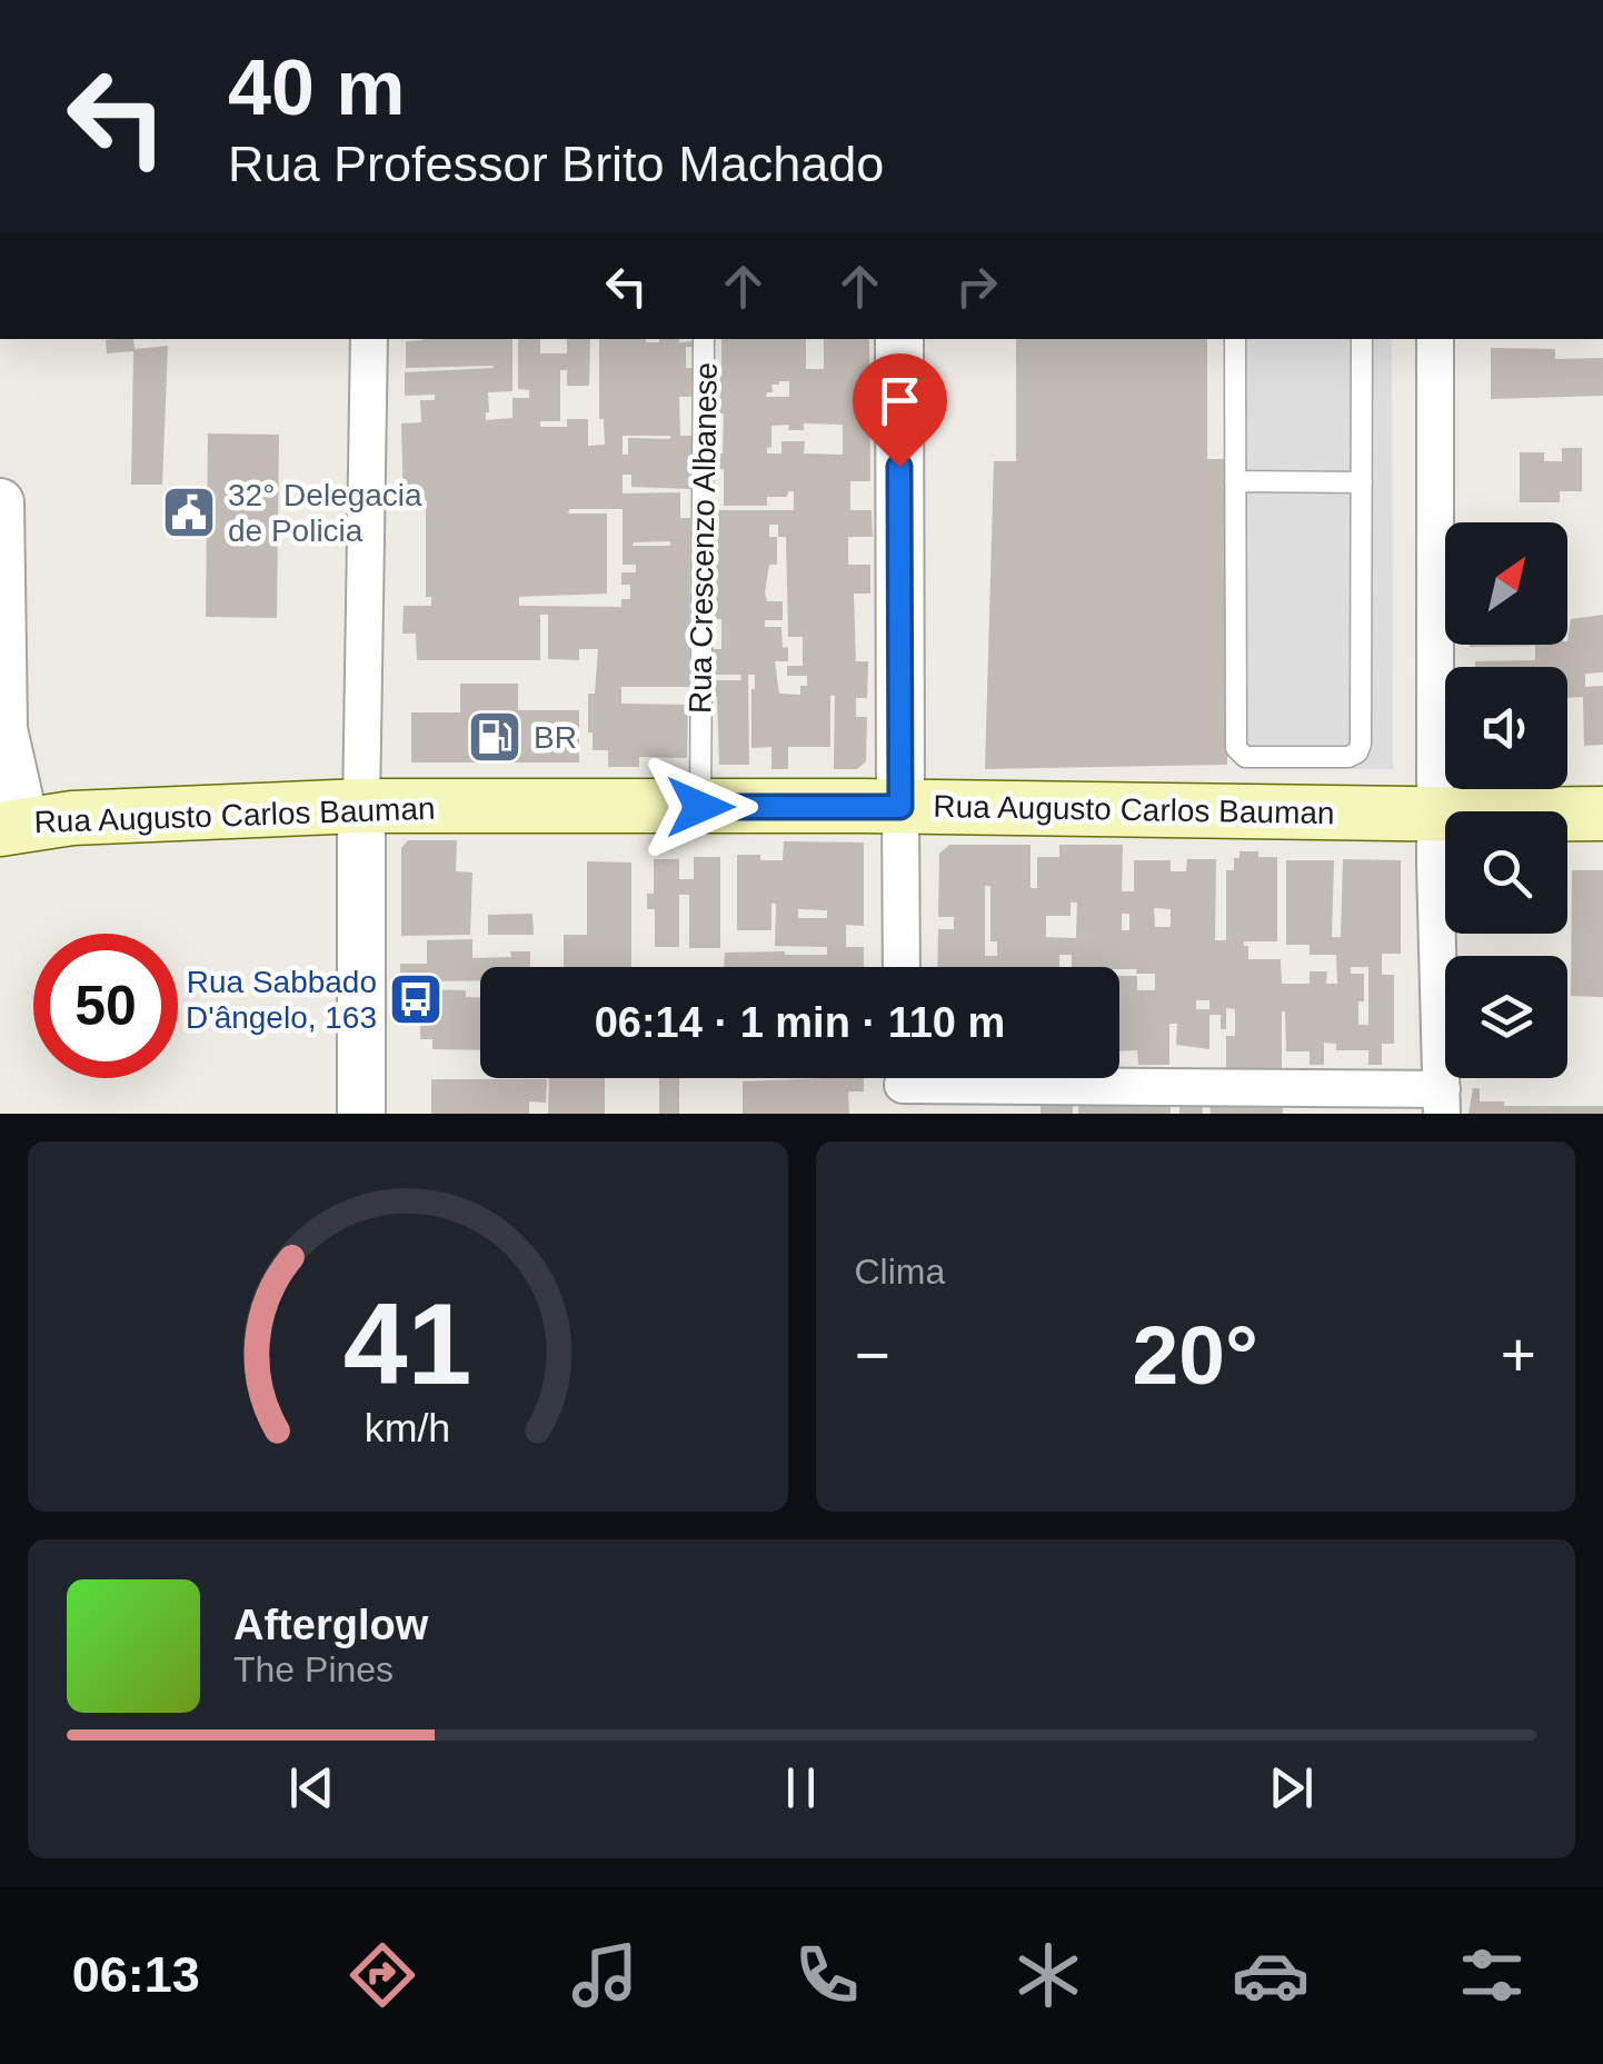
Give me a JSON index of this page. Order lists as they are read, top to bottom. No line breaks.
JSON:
{"streets":{"main road":["Rua Augusto Carlos Bauman"],"lane":["Rua Crescenzo Albanese"]},"crossings":[["Rua Crescenzo Albanese","Rua Augusto Carlos Bauman"]],"places":{"public building":["32° Delegacia de Policia"],"fuel station":["BR"],"bus stop":["Rua Sabbado D'ângelo, 163"]},"north":"top right","page":{"turn":["40 m","Rua Professor Brito Machado"],"limit":"50","trip":"06:14 · 1 min · 110 m","tile":"Clima","heat":["−","20°","+"],"song":["Afterglow","The Pines"],"tabs":"06:13","gauge":["41","km/h"]}}
